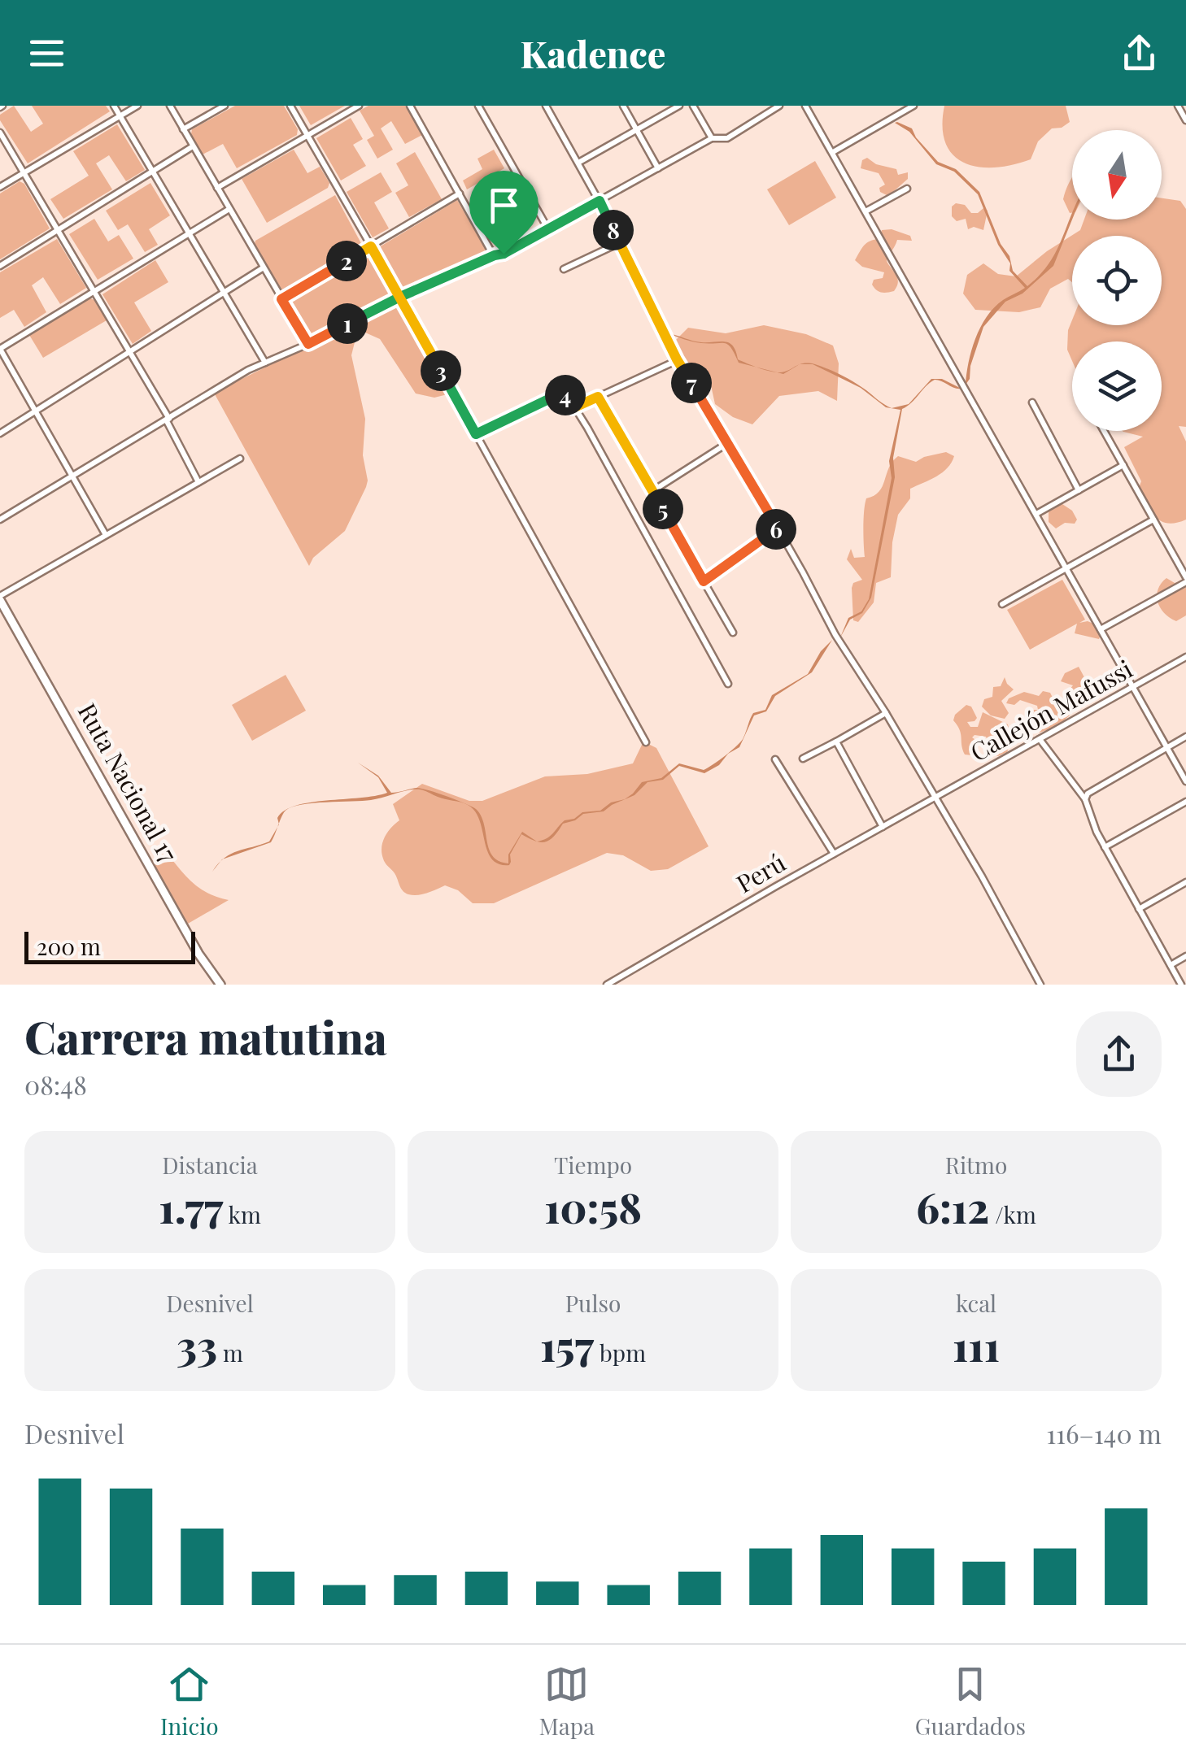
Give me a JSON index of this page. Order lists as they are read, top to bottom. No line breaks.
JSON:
{"streets":{"street":["Callejón Mafussi","Ruta Nacional 17","Perú"]},"crossings":[["Callejón Mafussi","Perú"]],"scale_bar":"200 m","north":"bottom","page":{"header":"Kadence","pins":["8","2","1","3","7","4","5","6"],"scale":"200 m","heading":["Carrera matutina","08:48"],"stats":[["Distancia","1.77 km"],["Tiempo","10:58"],["Ritmo","6:12 /km"],["Desnivel","33 m"],["Pulso","157 bpm"],["kcal","111"]],"chart":["Desnivel","116–140 m"],"tabs":["Inicio","Mapa","Guardados"]}}
